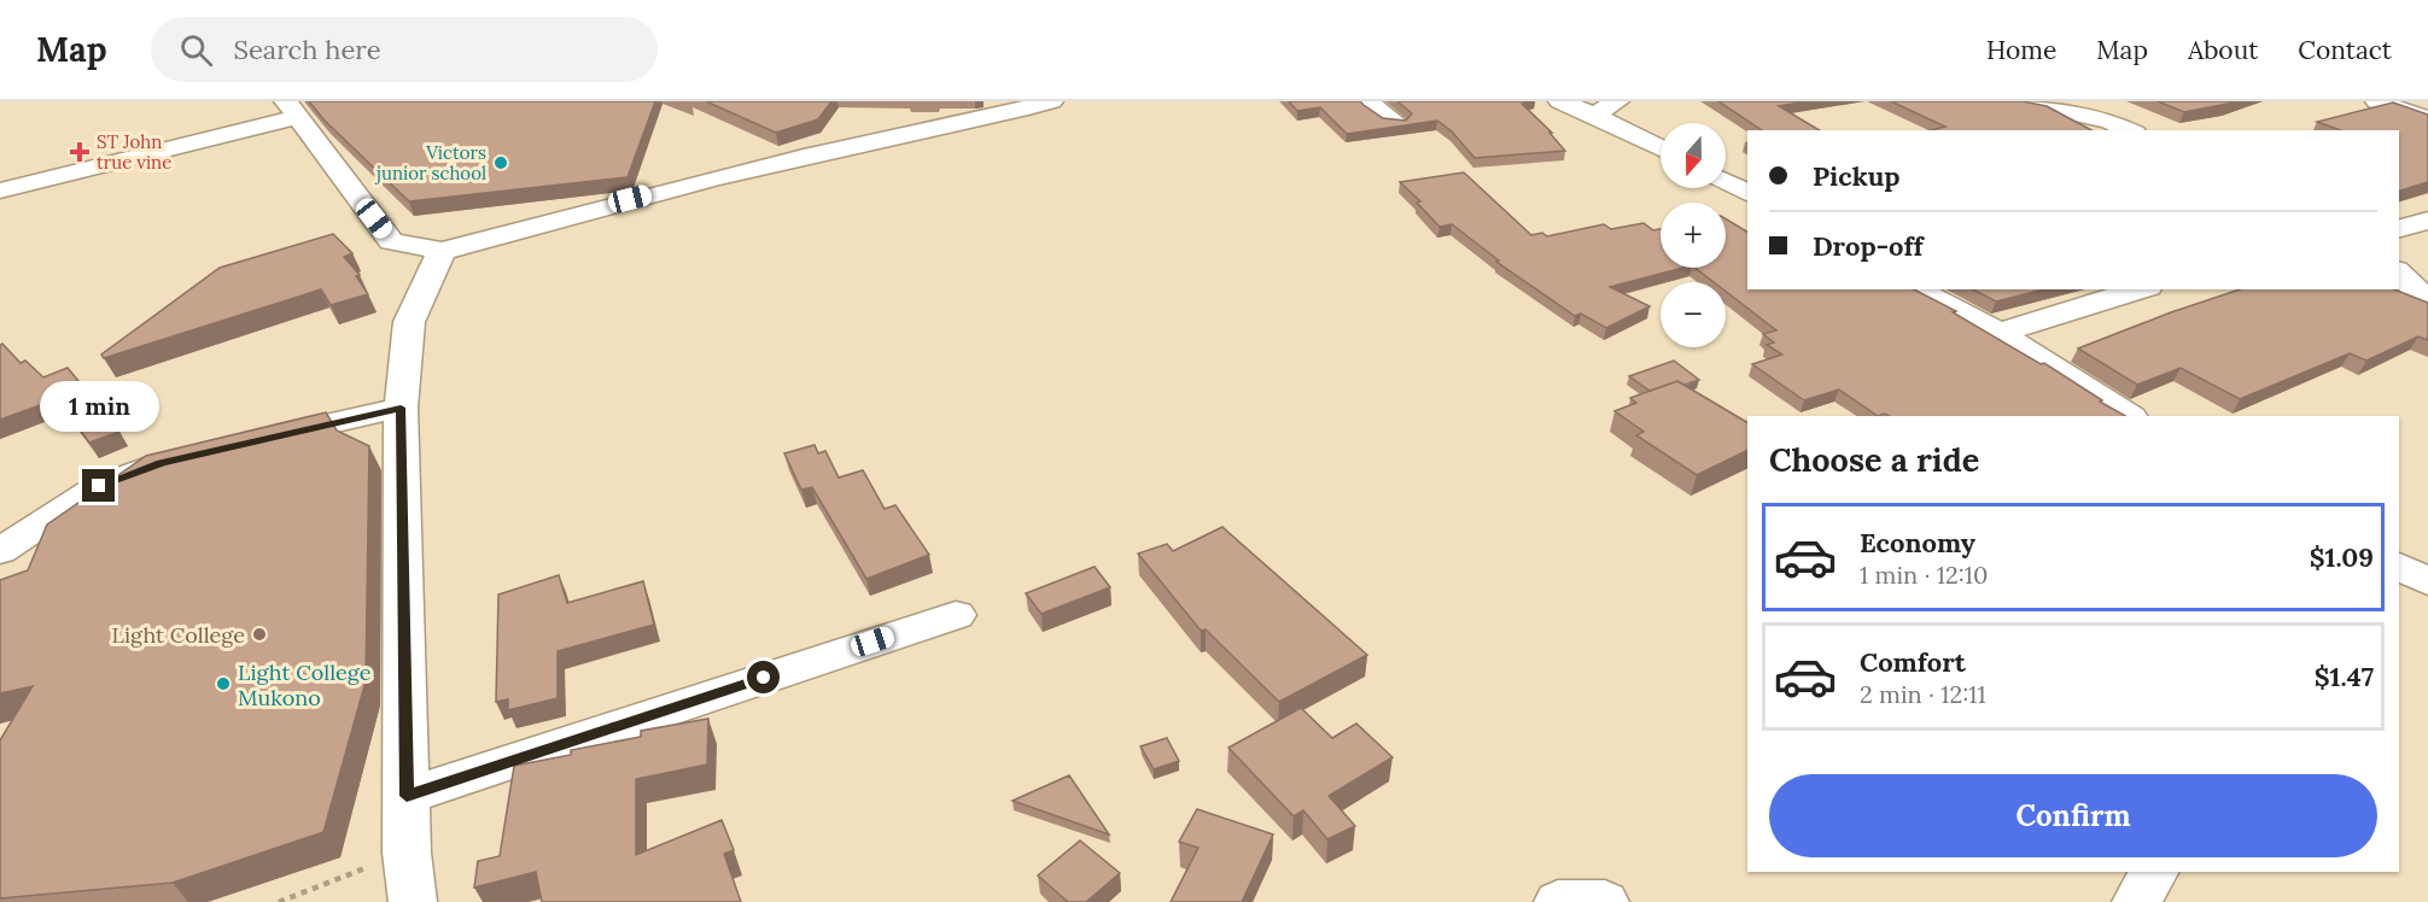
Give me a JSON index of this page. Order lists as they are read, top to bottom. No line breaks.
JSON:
{"places":{"health":["ST John true vine"],"other":["Victors junior school","Light College","Light College Mukono"]},"north":"bottom","page":{"header":"Map","search":"Search here","nav":["Home","Map","About","Contact"],"map_buttons":["+","−"],"banner":["Pickup","Drop-off"],"bubble":"1 min","heading":"Choose a ride","list":[{"name":"Economy","note":"1 min · 12:10","value":"$1.09"},{"name":"Comfort","note":"2 min · 12:11","value":"$1.47"}],"buttons":"Confirm"}}
